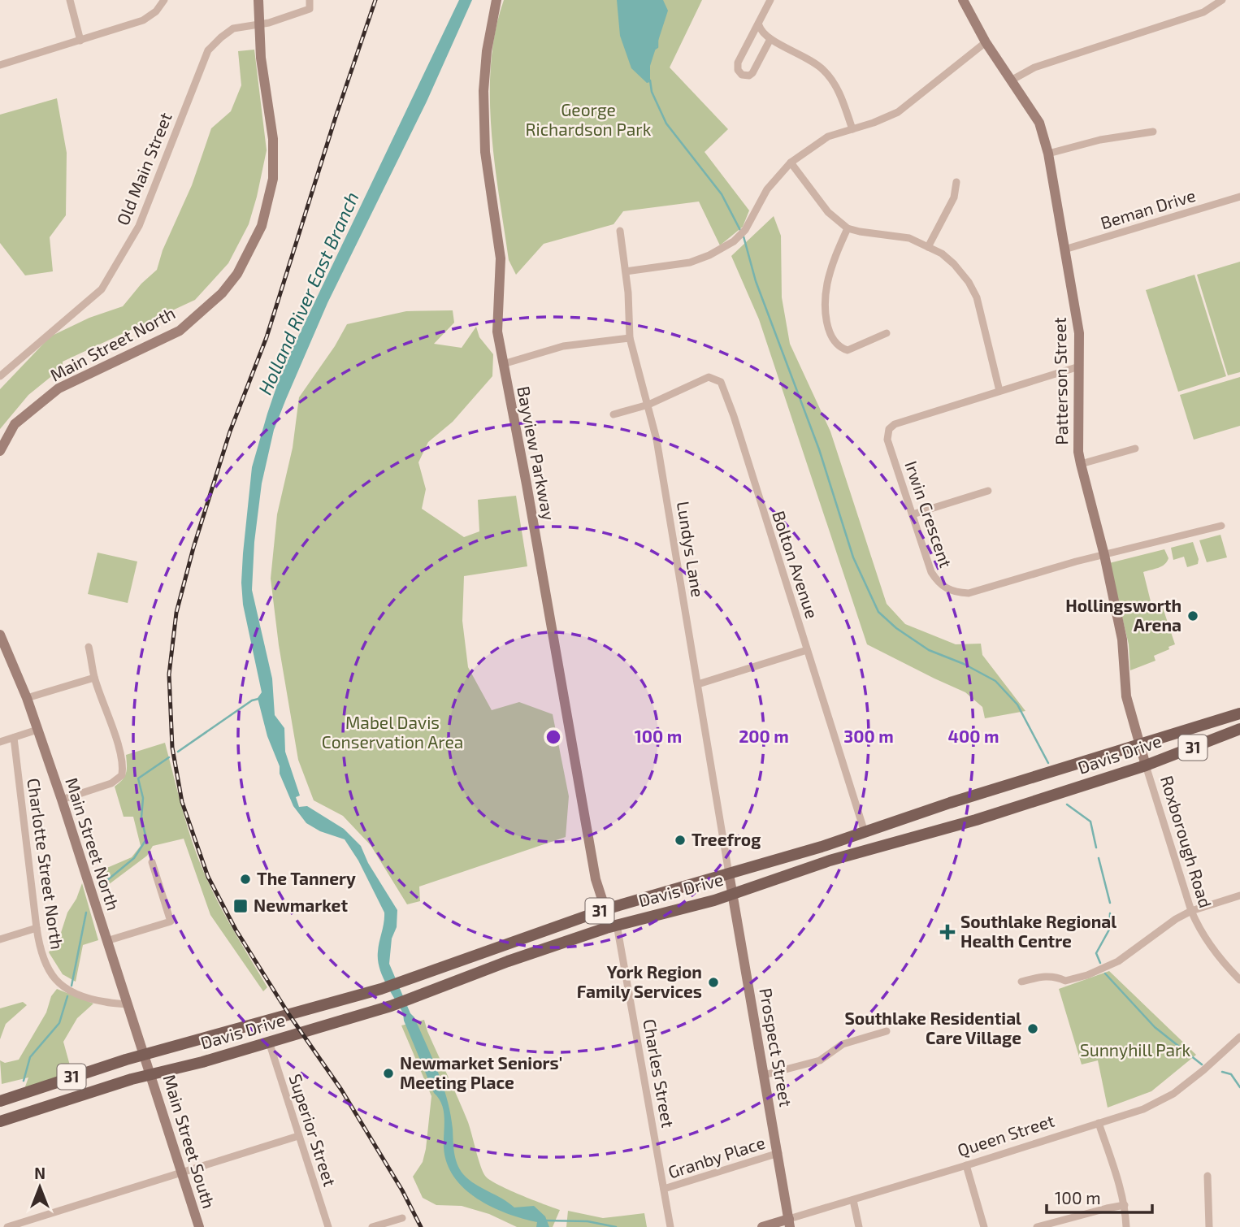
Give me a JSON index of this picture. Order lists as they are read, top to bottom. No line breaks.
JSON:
{"streets":{"main road":["31","Davis Drive"],"street":["Old Main Street","Beman Drive","Main Street North","Patterson Street","Bayview Parkway","Irwin Crescent","Lundys Lane","Bolton Avenue","Roxborough Road","Charlotte Street North","Prospect Street","Charles Street","Superior Street","Queen Street","Main Street South","Granby Place"]},"crossings":[["Old Main Street","Main Street North"],["Beman Drive","Patterson Street"],["Main Street North","Davis Drive"],["Main Street North","Charlotte Street North"],["Main Street North","Main Street South"],["Patterson Street","Irwin Crescent"],["Patterson Street","Davis Drive"],["Patterson Street","Roxborough Road"],["Bayview Parkway","Davis Drive"],["Lundys Lane","Bolton Avenue"],["Lundys Lane","Davis Drive"],["Lundys Lane","Prospect Street"],["Bolton Avenue","Davis Drive"],["Davis Drive","Roxborough Road"],["Davis Drive","Prospect Street"],["Davis Drive","Charles Street"],["Davis Drive","Superior Street"],["Davis Drive","Main Street South"],["Prospect Street","Queen Street"],["Prospect Street","Granby Place"],["Charles Street","Granby Place"]],"water":["Holland River East Branch"],"parks":["George Richardson Park","Mabel Davis Conservation Area","Sunnyhill Park"],"places":{"other":["Hollingsworth Arena","Treefrog","The Tannery","York Region Family Services","Southlake Residential Care Village","Newmarket Seniors' Meeting Place"],"transit":["Newmarket"],"health":["Southlake Regional Health Centre"]},"scale_bar":"100 m","north":"top","rings":["100 m","200 m","300 m","400 m"]}
